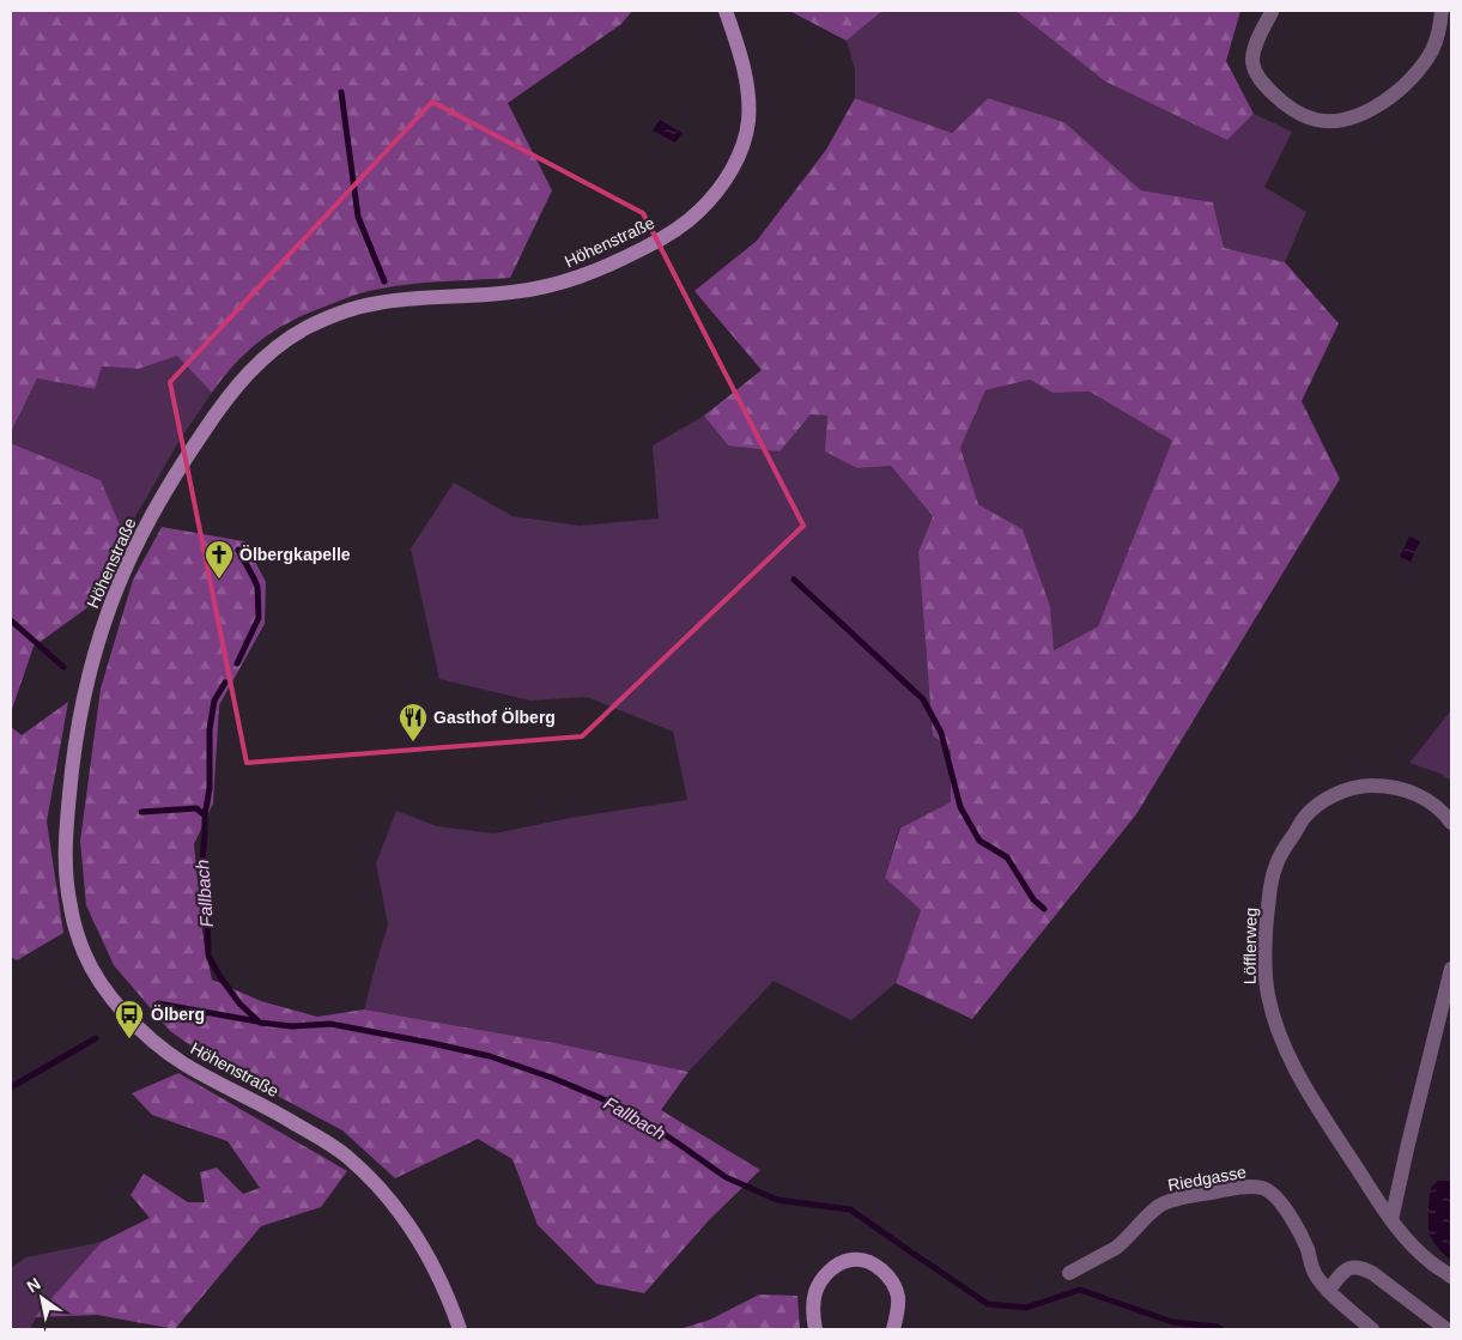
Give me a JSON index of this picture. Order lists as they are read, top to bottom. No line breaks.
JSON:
{"streets":{"street":["Höhenstraße","Löfflerweg","Riedgasse"]},"water":["Fallbach"],"places":{"church":["Ölbergkapelle"],"restaurant":["Gasthof Ölberg"],"bus stop":["Ölberg"]},"north":"top left"}
